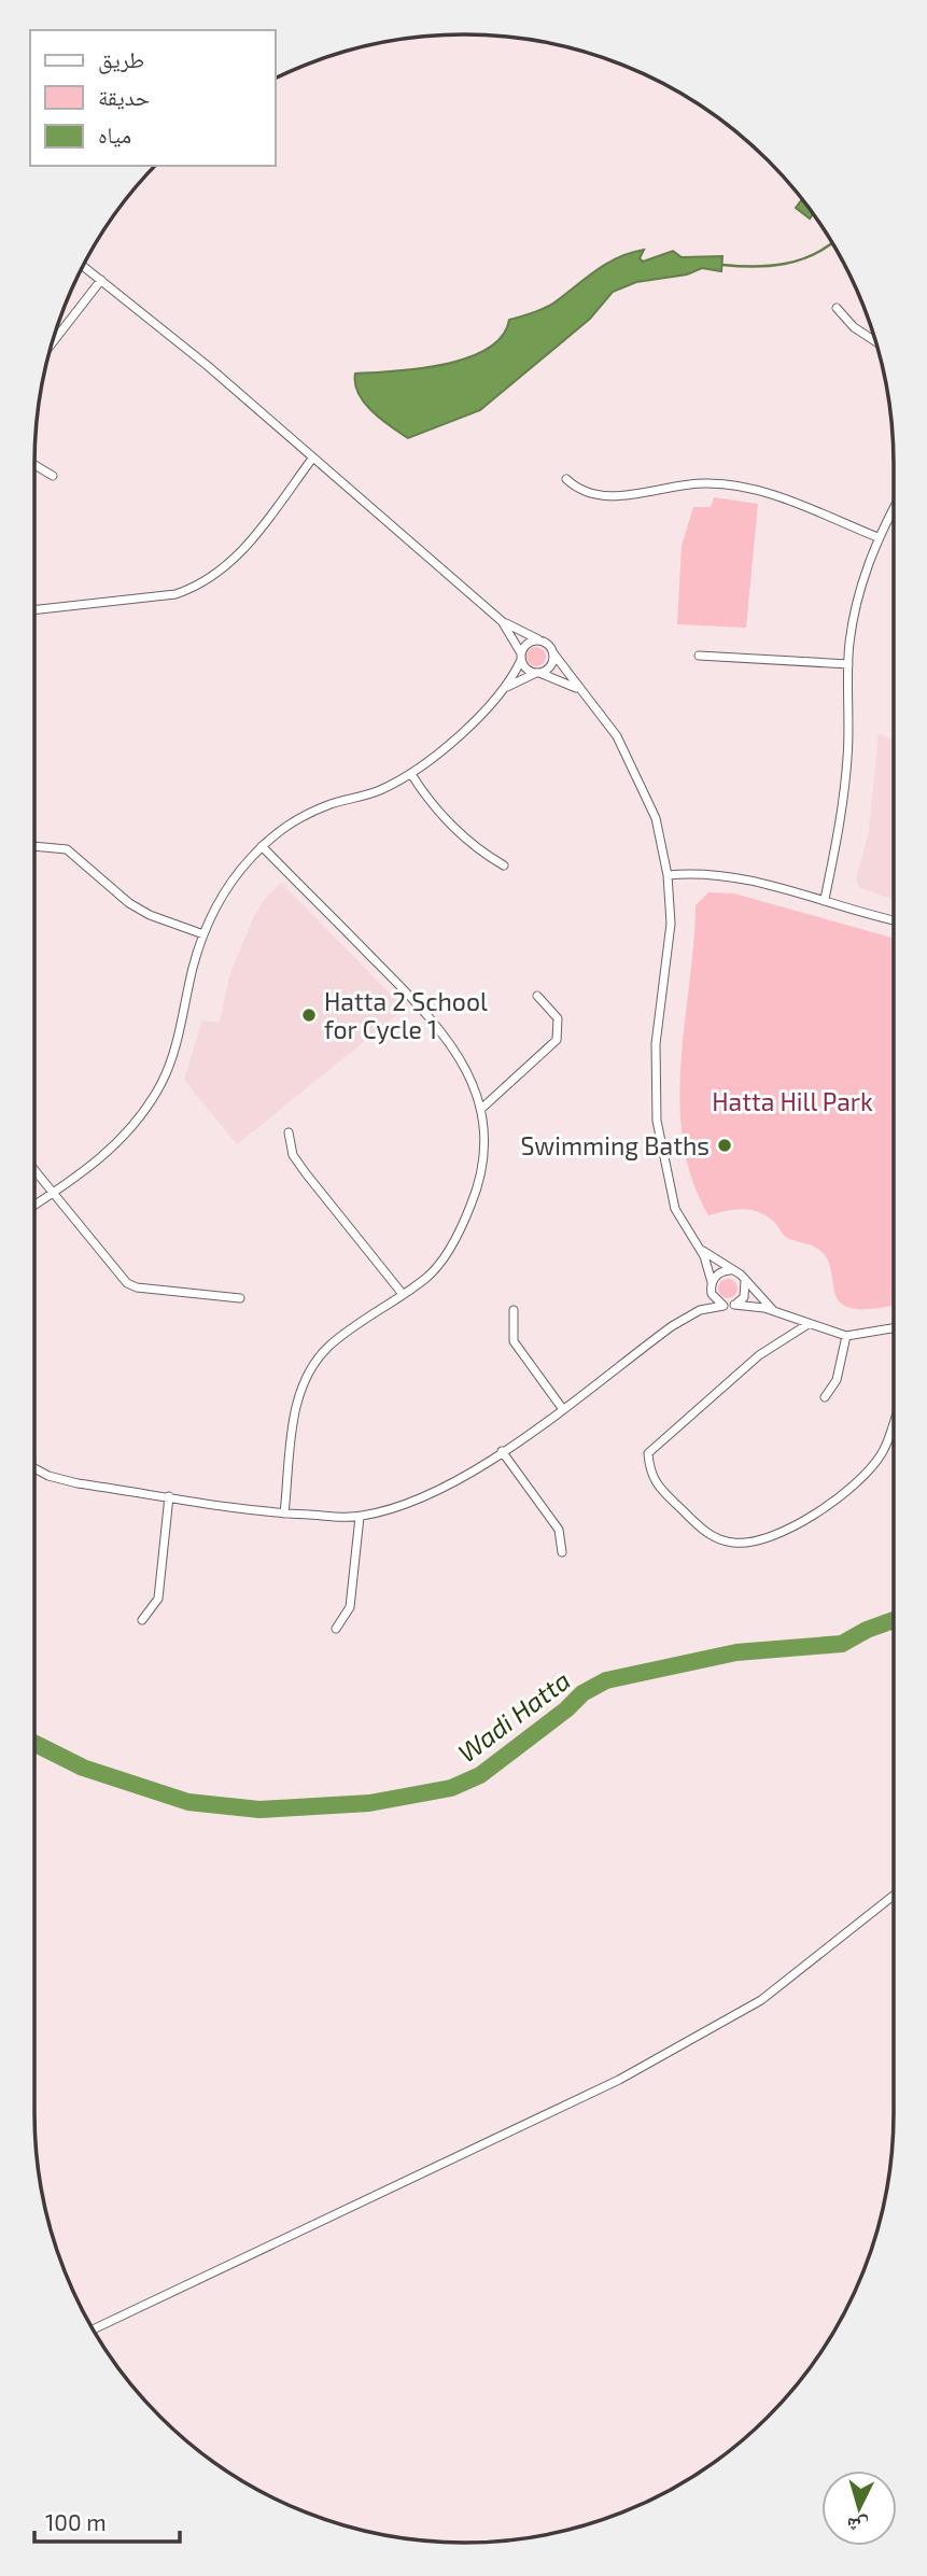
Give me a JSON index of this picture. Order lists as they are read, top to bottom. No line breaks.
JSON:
{"water":["Wadi Hatta"],"parks":["Hatta Hill Park"],"places":["Hatta 2 School for Cycle 1","Swimming Baths"],"legend":["طريق","حديقة","مياه"],"scale_bar":"100 m","north":"bottom"}
